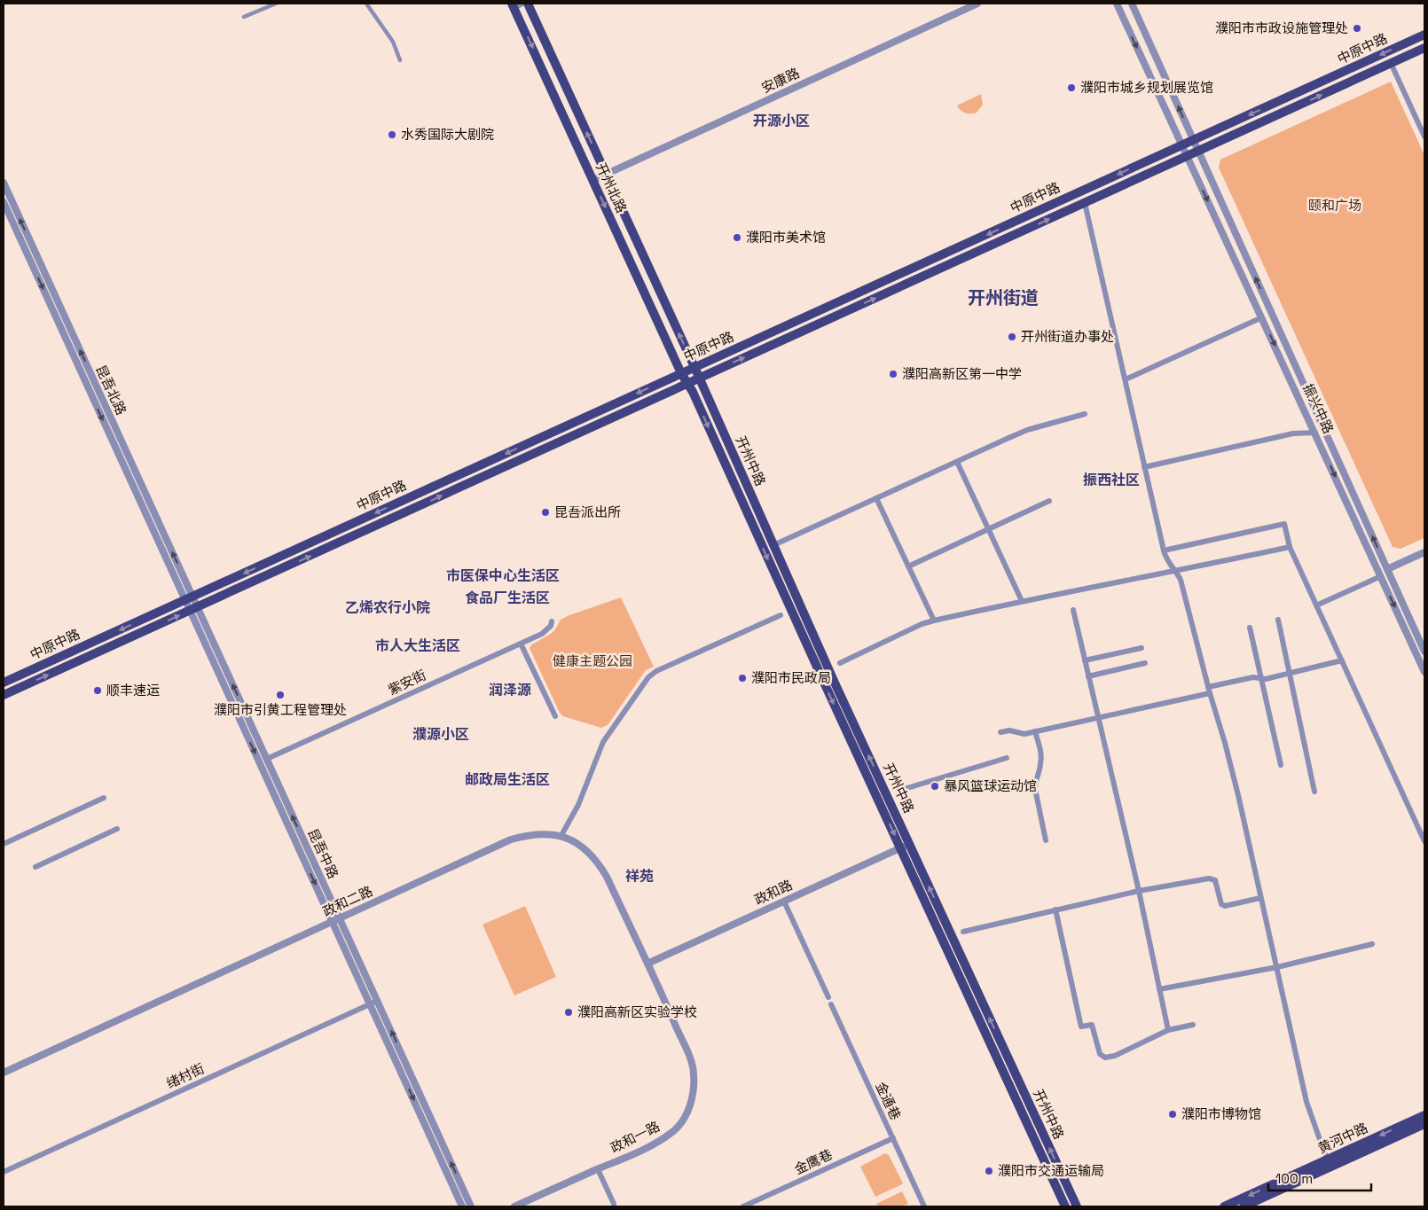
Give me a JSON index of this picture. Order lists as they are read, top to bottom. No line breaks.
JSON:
{"streets":{"main road":["中原中路","开州北路","开州中路","黄河中路"],"street":["安康路","昆吾北路","振兴中路","紫安街","昆吾中路","政和路","政和二路","绪村街","金通巷","政和一路","金鹰巷"]},"crossings":[["中原中路","开州北路"],["中原中路","昆吾北路"],["中原中路","振兴中路"],["中原中路","开州中路"],["中原中路","昆吾中路"],["安康路","开州北路"],["开州北路","开州中路"],["昆吾北路","昆吾中路"],["开州中路","政和路"],["紫安街","昆吾中路"],["昆吾中路","政和二路"],["昆吾中路","绪村街"],["政和路","政和二路"],["政和路","政和一路"],["政和二路","政和一路"],["金通巷","金鹰巷"]],"districts":["开源小区","开州街道","振西社区","市医保中心生活区","食品厂生活区","乙烯农行小院","市人大生活区","润泽源","濮源小区","邮政局生活区","祥苑"],"parks":["颐和广场","健康主题公园"],"places":["濮阳市市政设施管理处","濮阳市城乡规划展览馆","水秀国际大剧院","濮阳市美术馆","开州街道办事处","濮阳高新区第一中学","昆吾派出所","濮阳市民政局","顺丰速运","濮阳市引黄工程管理处","暴风篮球运动馆","濮阳高新区实验学校","濮阳市博物馆","濮阳市交通运输局"],"scale_bar":"100 m"}
